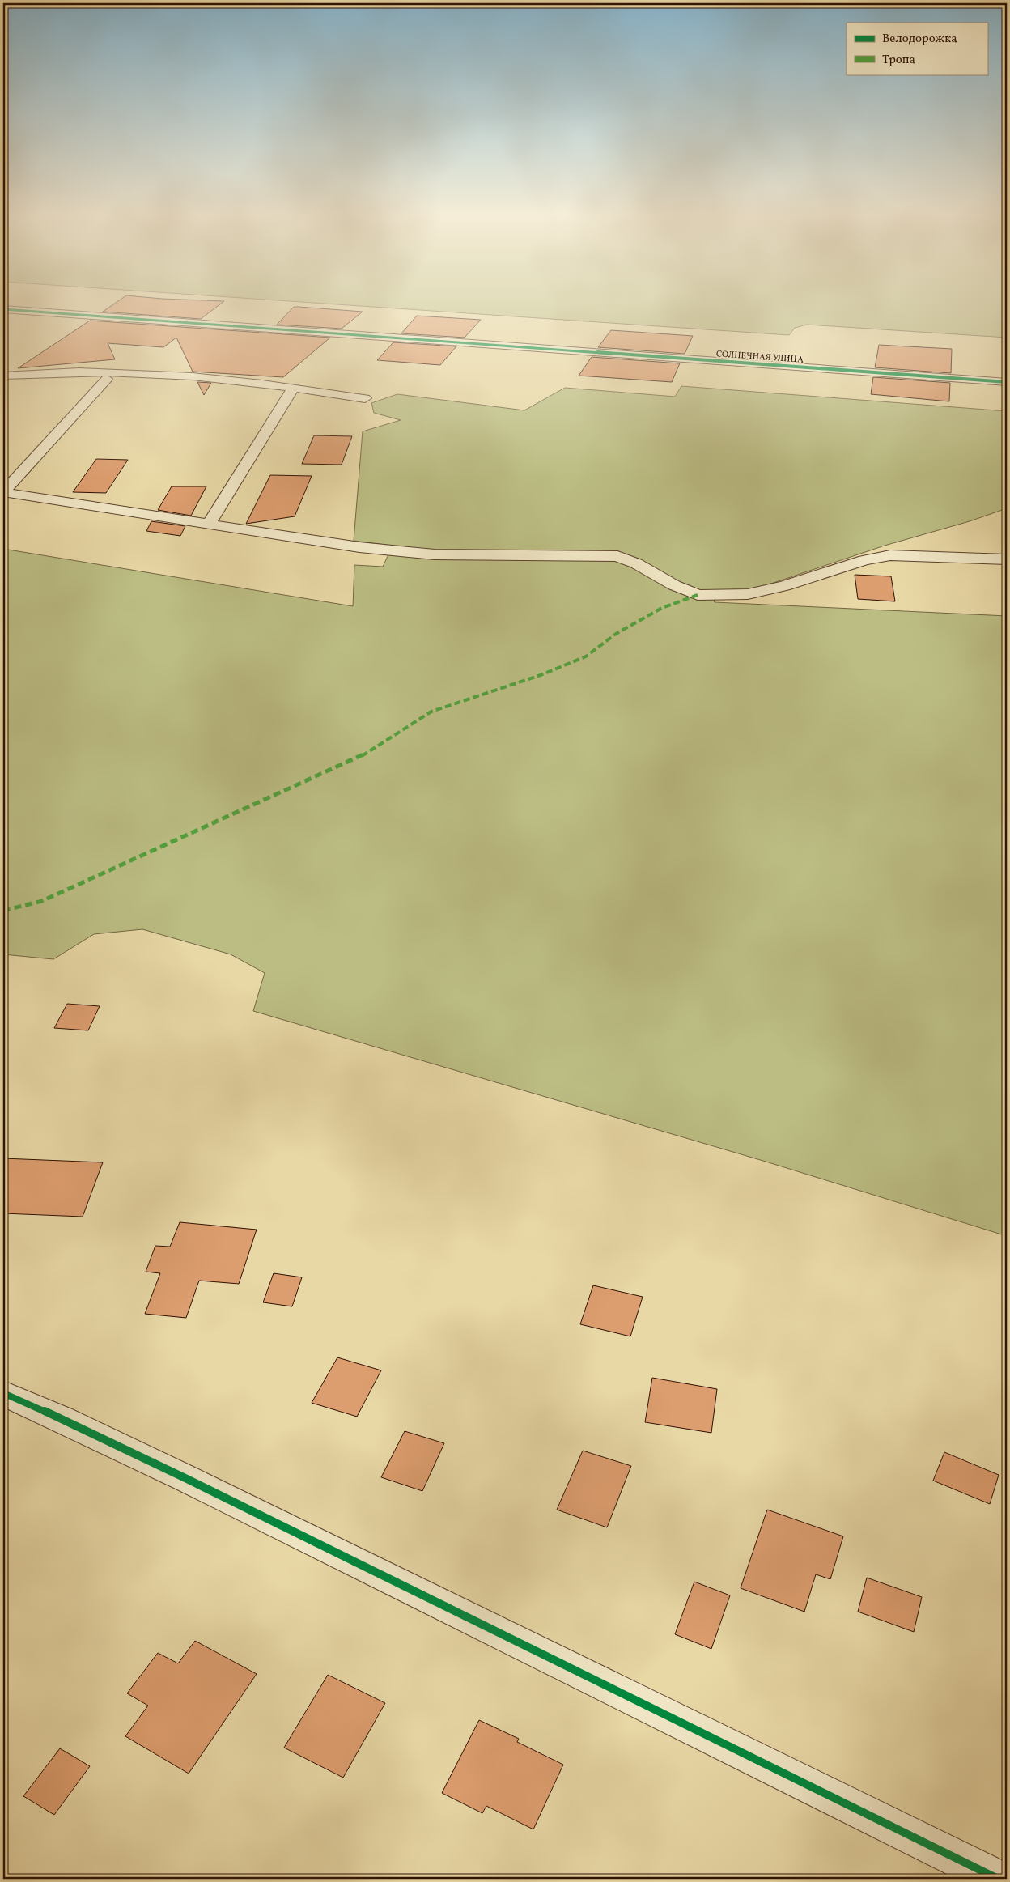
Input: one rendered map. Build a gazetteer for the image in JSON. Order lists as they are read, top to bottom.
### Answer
{
  "streets": {
    "street": ["СОЛНЕЧНАЯ УЛИЦА"]
  },
  "legend": ["Велодорожка", "Тропа"]
}
